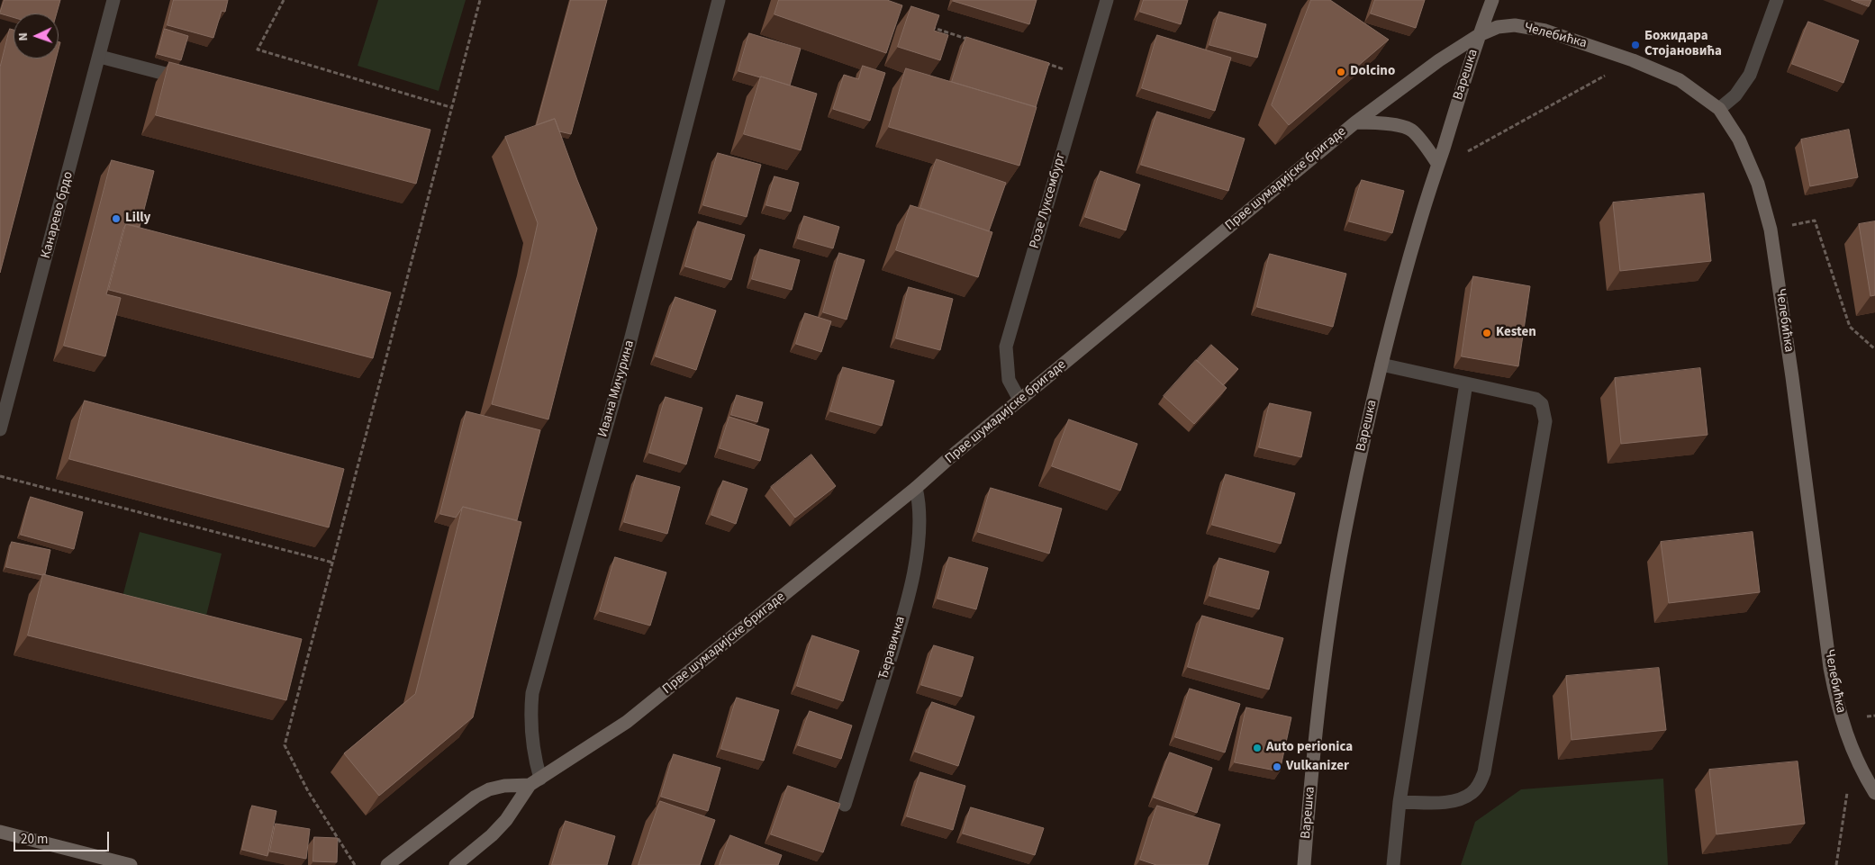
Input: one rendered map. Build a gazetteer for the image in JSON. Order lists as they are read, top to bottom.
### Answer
{
  "streets": {
    "street": [
      "Челебићка",
      "Варешка",
      "Прве шумадијске бригаде",
      "Розе Луксембург",
      "Канарево брдо",
      "Ивана Мичурина",
      "Ђеравичка"
    ]
  },
  "crossings": [
    ["Челебићка", "Варешка"],
    ["Челебићка", "Прве шумадијске бригаде"],
    ["Варешка", "Прве шумадијске бригаде"],
    ["Прве шумадијске бригаде", "Розе Луксембург"],
    ["Прве шумадијске бригаде", "Ивана Мичурина"],
    ["Прве шумадијске бригаде", "Ђеравичка"]
  ],
  "places": [
    "Божидара Стојановића",
    "Dolcino",
    "Lilly",
    "Kesten",
    "Auto perionica",
    "Vulkanizer"
  ],
  "scale_bar": "20 m",
  "north": "left"
}
